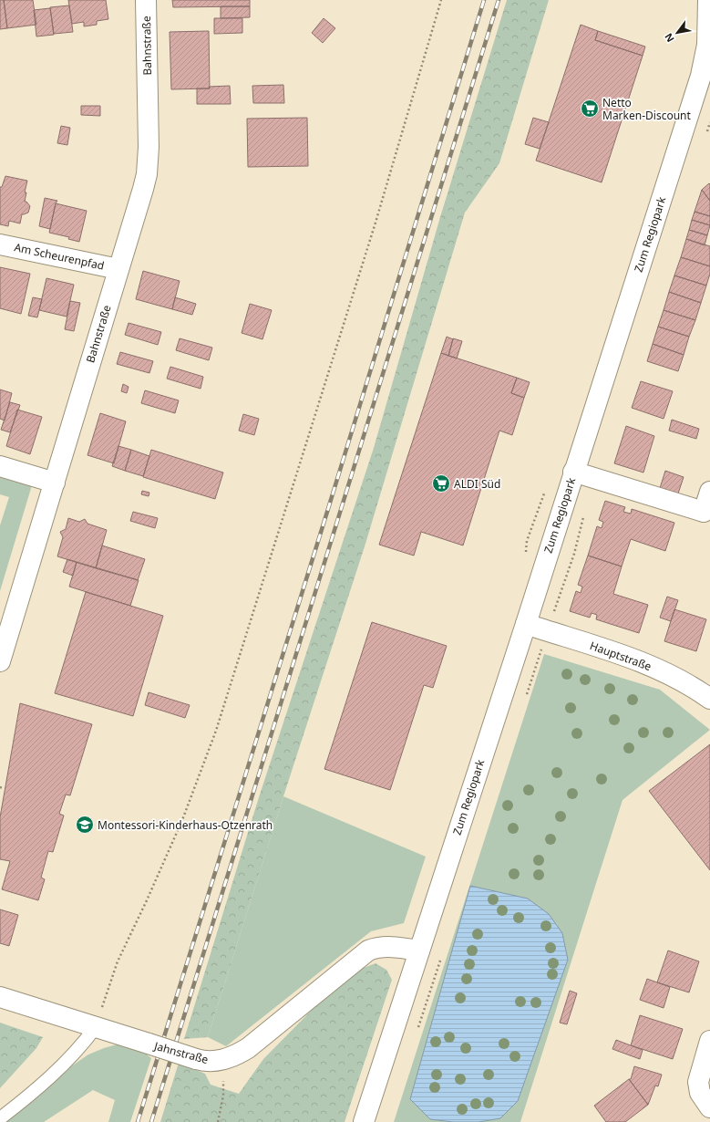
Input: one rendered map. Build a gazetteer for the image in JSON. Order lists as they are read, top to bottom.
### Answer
{
  "streets": {
    "street": [
      "Bahnstraße",
      "Zum Regiopark",
      "Am Scheurenpfad",
      "Hauptstraße",
      "Jahnstraße"
    ]
  },
  "crossings": [
    ["Bahnstraße", "Am Scheurenpfad"],
    ["Zum Regiopark", "Hauptstraße"],
    ["Zum Regiopark", "Jahnstraße"]
  ],
  "places": {
    "supermarket": ["Netto Marken-Discount", "ALDI Süd"],
    "school or university": ["Montessori-Kinderhaus-Otzenrath"]
  },
  "north": "bottom left"
}
